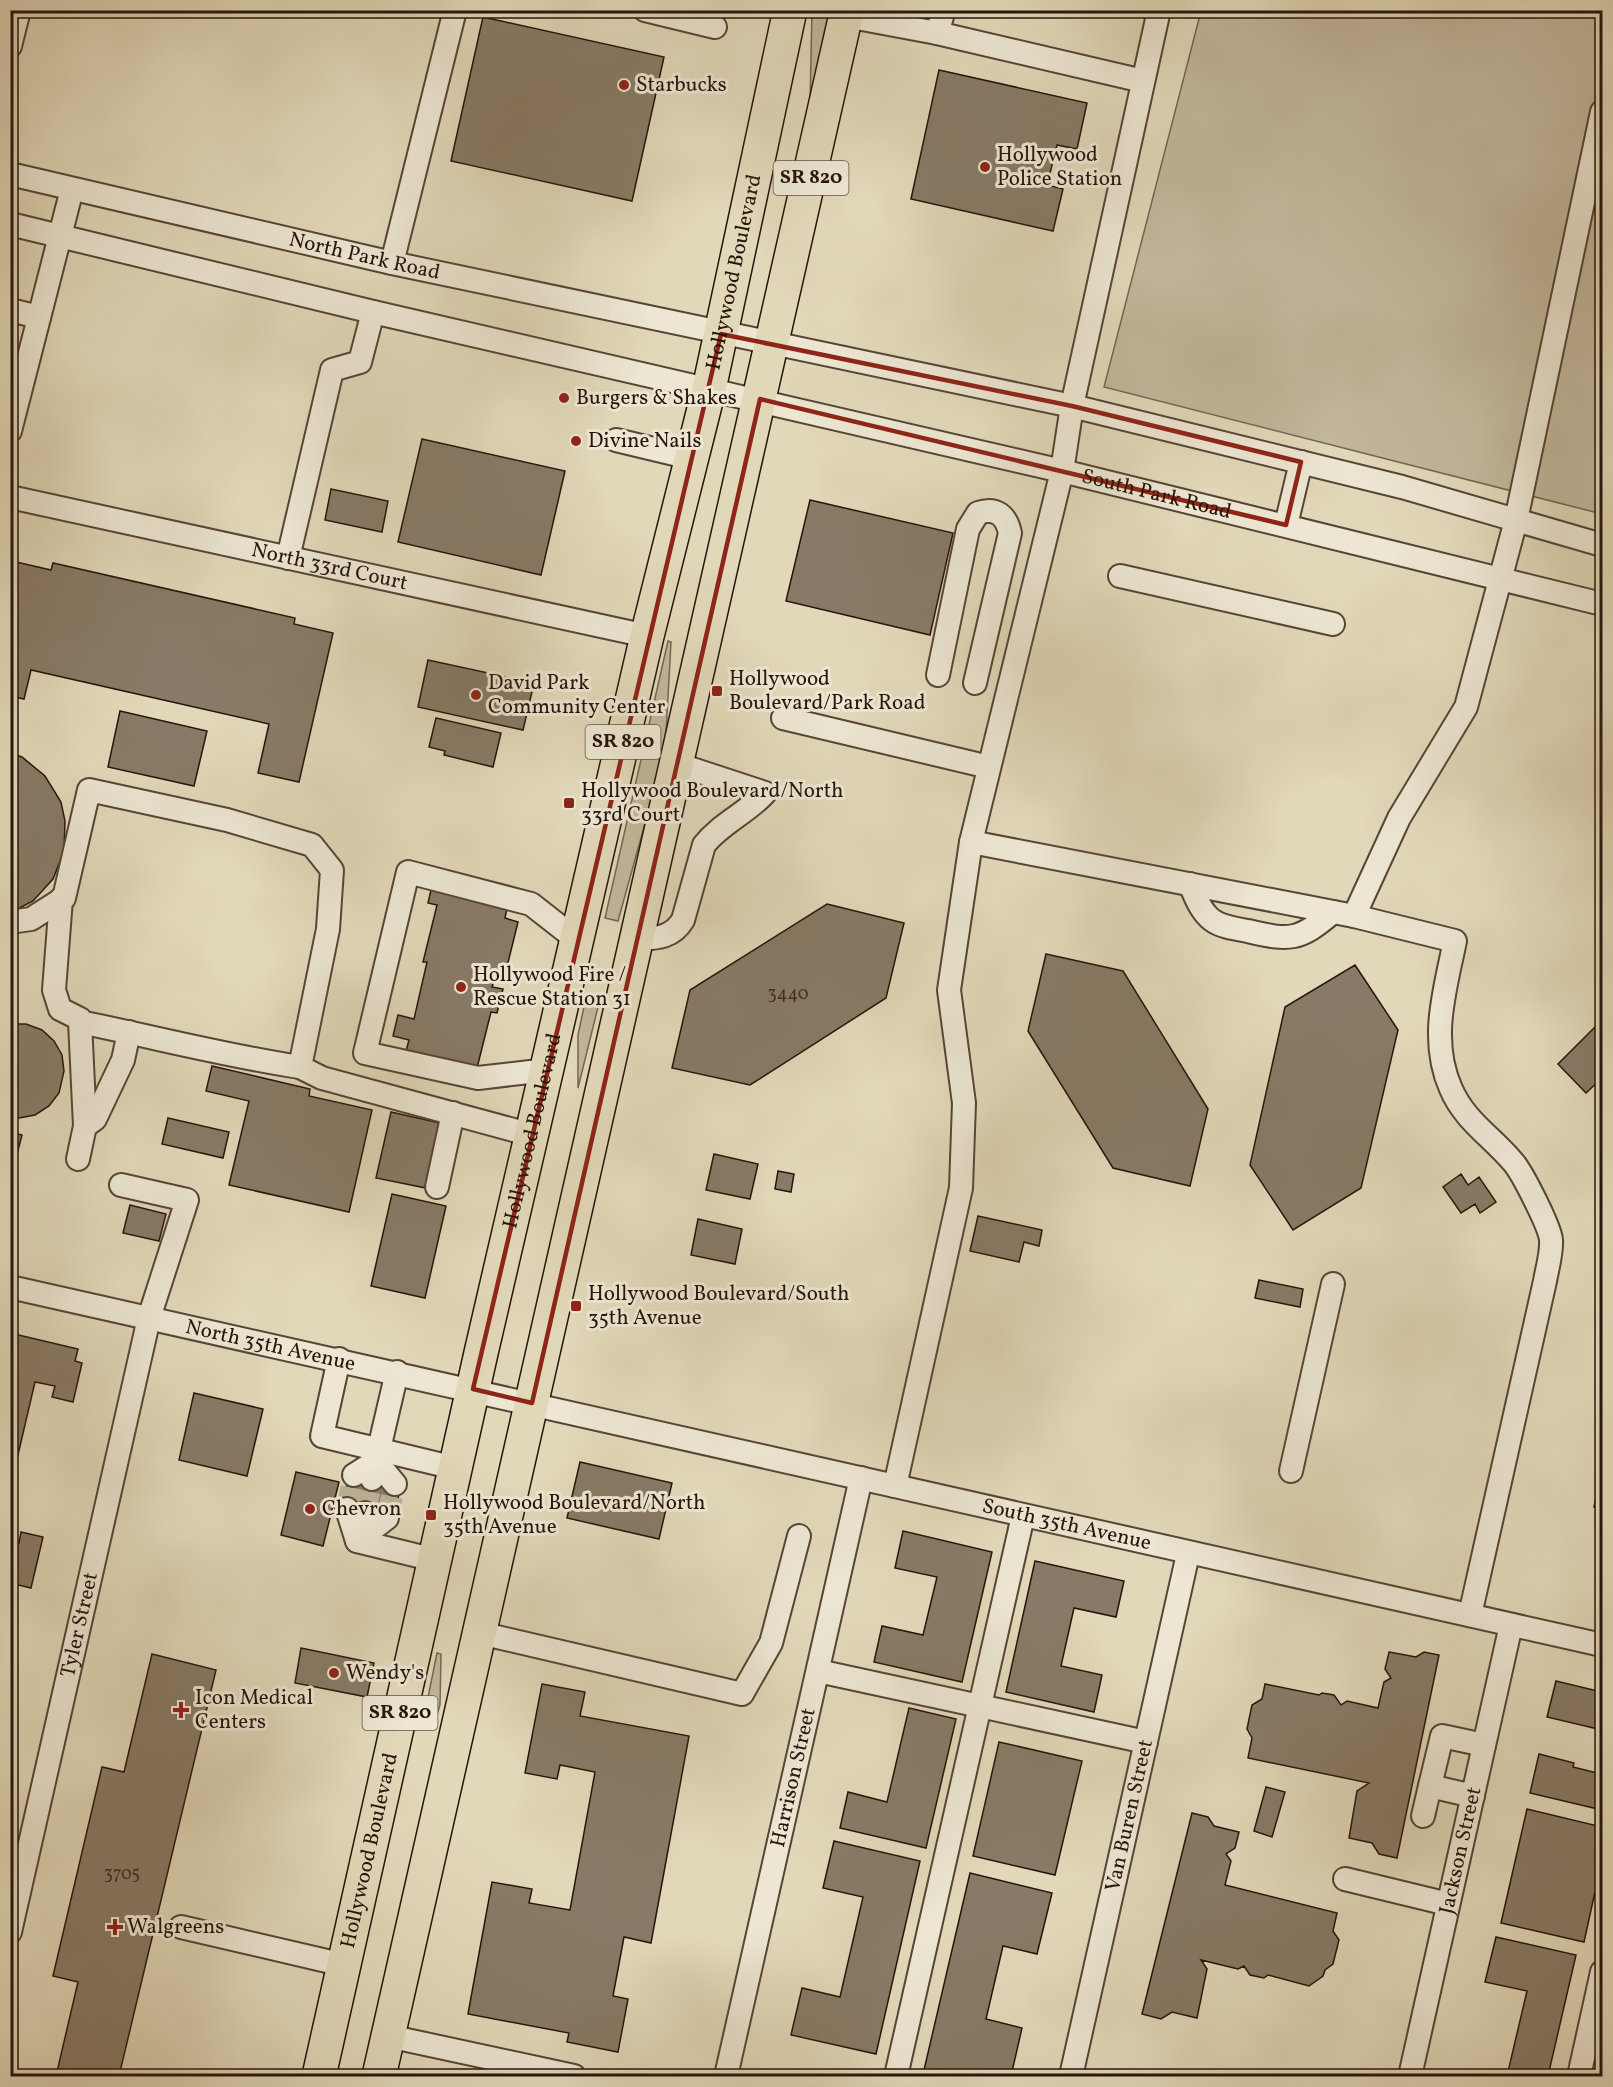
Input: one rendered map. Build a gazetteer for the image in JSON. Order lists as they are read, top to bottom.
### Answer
{
  "streets": {
    "highway": ["SR 820", "Hollywood Boulevard"],
    "street": [
      "North Park Road",
      "South Park Road",
      "North 33rd Court",
      "North 35th Avenue",
      "South 35th Avenue",
      "Tyler Street",
      "Harrison Street",
      "Van Buren Street",
      "Jackson Street"
    ]
  },
  "crossings": [
    ["SR 820", "South Park Road"],
    ["SR 820", "North 35th Avenue"],
    ["SR 820", "South 35th Avenue"],
    ["North Park Road", "Hollywood Boulevard"],
    ["Hollywood Boulevard", "South Park Road"],
    ["Hollywood Boulevard", "North 33rd Court"],
    ["Hollywood Boulevard", "North 35th Avenue"],
    ["North 35th Avenue", "South 35th Avenue"],
    ["North 35th Avenue", "Tyler Street"],
    ["South 35th Avenue", "Harrison Street"],
    ["South 35th Avenue", "Van Buren Street"],
    ["South 35th Avenue", "Jackson Street"]
  ],
  "places": {
    "other": [
      "Starbucks",
      "Hollywood Police Station",
      "Burgers & Shakes",
      "Divine Nails",
      "David Park Community Center",
      "Hollywood Fire / Rescue Station 31",
      "Chevron",
      "Wendy's"
    ],
    "transit": [
      "Hollywood Boulevard/Park Road",
      "Hollywood Boulevard/North 33rd Court",
      "Hollywood Boulevard/South 35th Avenue",
      "Hollywood Boulevard/North 35th Avenue"
    ],
    "health": ["Icon Medical Centers", "Walgreens"]
  },
  "house_numbers": ["3440", "3705"]
}
